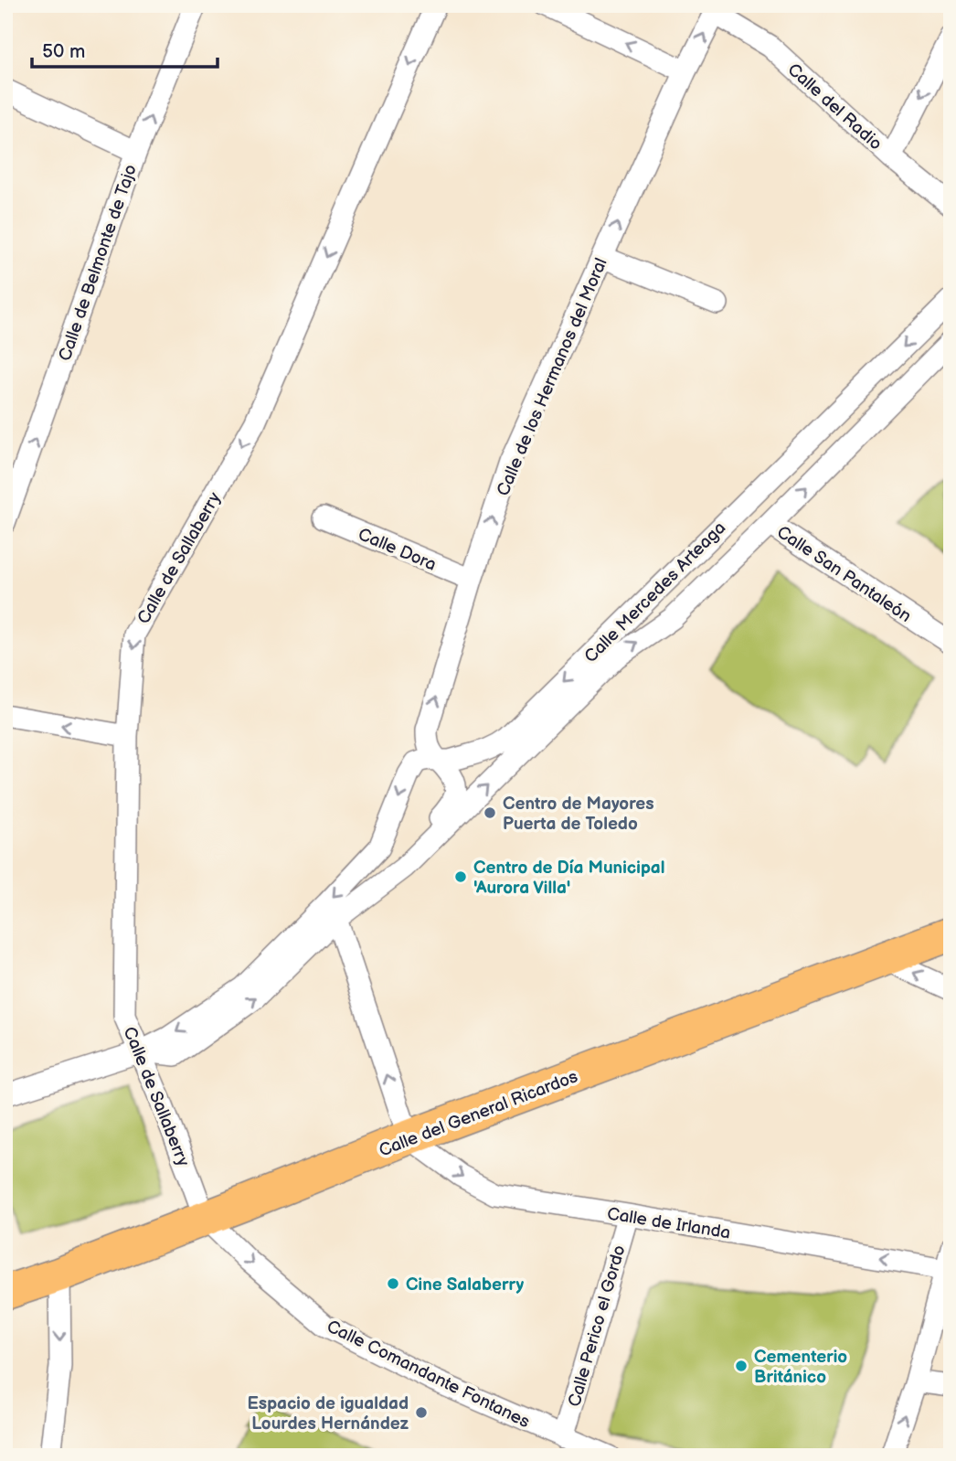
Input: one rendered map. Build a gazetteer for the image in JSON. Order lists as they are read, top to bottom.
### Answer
{
  "streets": {
    "main road": ["Calle del General Ricardos"],
    "street": [
      "Calle del Radio",
      "Calle de Belmonte de Tajo",
      "Calle de los Hermanos del Moral",
      "Calle Dora",
      "Calle de Sallaberry",
      "Calle San Pantaleón",
      "Calle Mercedes Arteaga",
      "Calle de Irlanda",
      "Calle Perico el Gordo",
      "Calle Comandante Fontanes"
    ]
  },
  "crossings": [
    ["Calle del Radio", "Calle de los Hermanos del Moral"],
    ["Calle de los Hermanos del Moral", "Calle Dora"],
    ["Calle de los Hermanos del Moral", "Calle Mercedes Arteaga"],
    ["Calle de Sallaberry", "Calle Mercedes Arteaga"],
    ["Calle de Sallaberry", "Calle del General Ricardos"],
    ["Calle de Sallaberry", "Calle Comandante Fontanes"],
    ["Calle San Pantaleón", "Calle Mercedes Arteaga"],
    ["Calle del General Ricardos", "Calle de Irlanda"],
    ["Calle del General Ricardos", "Calle Comandante Fontanes"],
    ["Calle de Irlanda", "Calle Perico el Gordo"],
    ["Calle Perico el Gordo", "Calle Comandante Fontanes"]
  ],
  "one_way": [
    "Calle de Belmonte de Tajo",
    "Calle de los Hermanos del Moral",
    "Calle de Sallaberry",
    "Calle Comandante Fontanes"
  ],
  "places": [
    "Centro de Mayores Puerta de Toledo",
    "Centro de Día Municipal 'Aurora Villa'",
    "Cine Salaberry",
    "Cementerio Británico",
    "Espacio de igualdad Lourdes Hernández"
  ],
  "scale_bar": "50 m"
}
